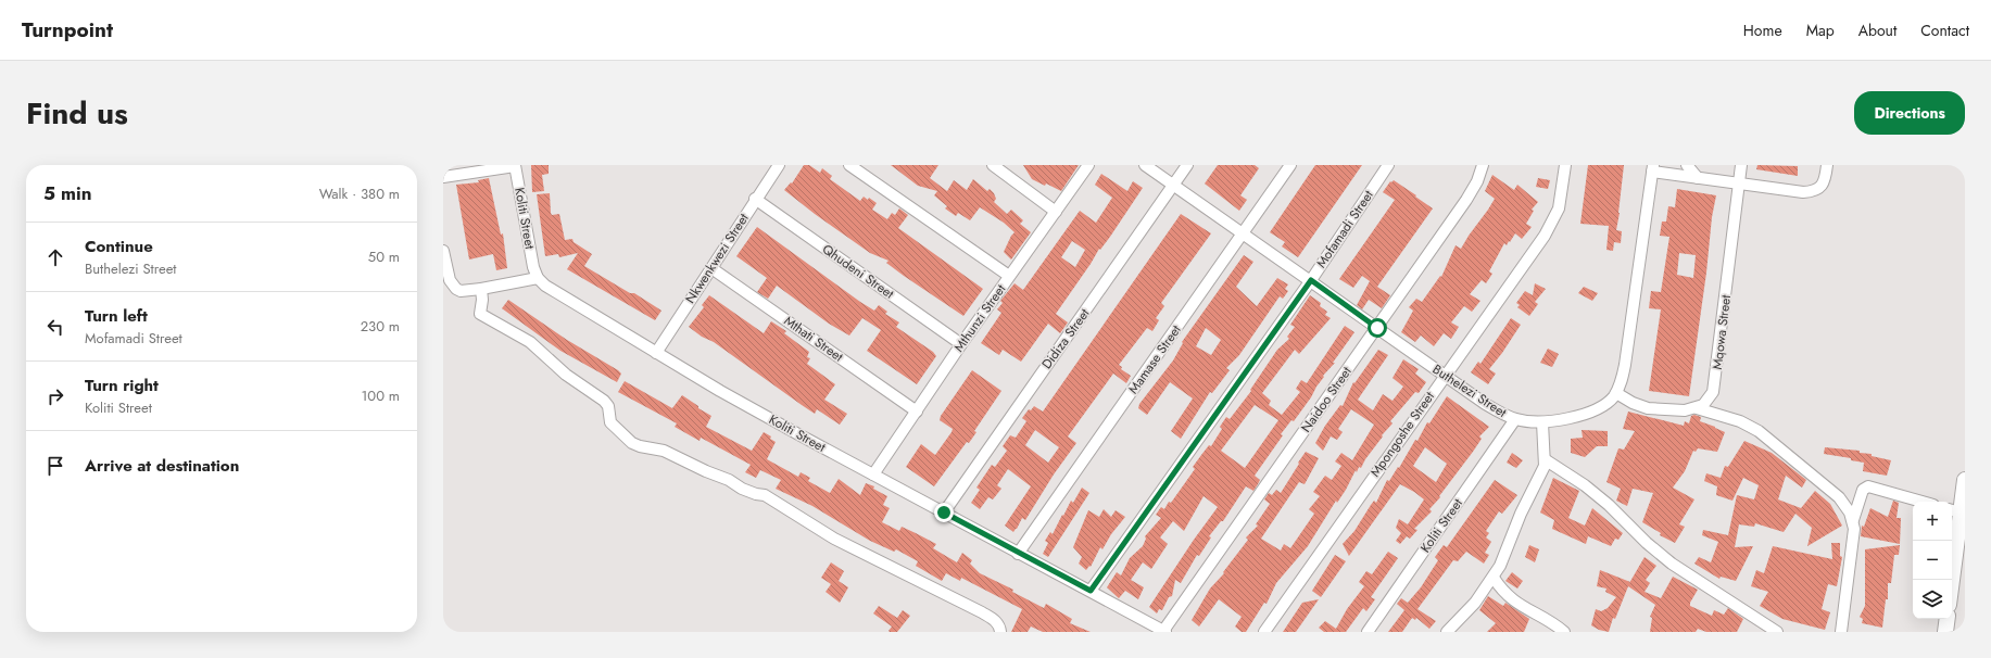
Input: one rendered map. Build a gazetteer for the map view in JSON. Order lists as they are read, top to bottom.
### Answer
{
  "streets": {
    "street": [
      "Koliti Street",
      "Mofamadi Street",
      "Nkwenkwezi Street",
      "Qhudeni Street",
      "Mthunzi Street",
      "Mqowa Street",
      "Mthati Street",
      "Didiza Street",
      "Mamase Street",
      "Buthelezi Street",
      "Naidoo Street",
      "Mpongoshe Street"
    ]
  },
  "crossings": [
    ["Koliti Street", "Mofamadi Street"],
    ["Koliti Street", "Nkwenkwezi Street"],
    ["Koliti Street", "Mthunzi Street"],
    ["Koliti Street", "Didiza Street"],
    ["Koliti Street", "Mamase Street"],
    ["Koliti Street", "Buthelezi Street"],
    ["Koliti Street", "Naidoo Street"],
    ["Mofamadi Street", "Buthelezi Street"],
    ["Nkwenkwezi Street", "Qhudeni Street"],
    ["Nkwenkwezi Street", "Mthati Street"],
    ["Qhudeni Street", "Mthunzi Street"],
    ["Mthunzi Street", "Mthati Street"],
    ["Didiza Street", "Buthelezi Street"],
    ["Mamase Street", "Buthelezi Street"],
    ["Buthelezi Street", "Naidoo Street"],
    ["Buthelezi Street", "Mpongoshe Street"]
  ],
  "page": {
    "header": "Turnpoint",
    "nav": [
      "Home",
      "Map",
      "About",
      "Contact"
    ],
    "title": "Find us",
    "buttons": "Directions",
    "heading": ["5 min", "Walk · 380 m"],
    "list": [
      ["Continue", "Buthelezi Street", "50 m"],
      ["Turn left", "Mofamadi Street", "230 m"],
      ["Turn right", "Koliti Street", "100 m"],
      "Arrive at destination"
    ],
    "map_buttons": ["+", "−"]
  }
}
